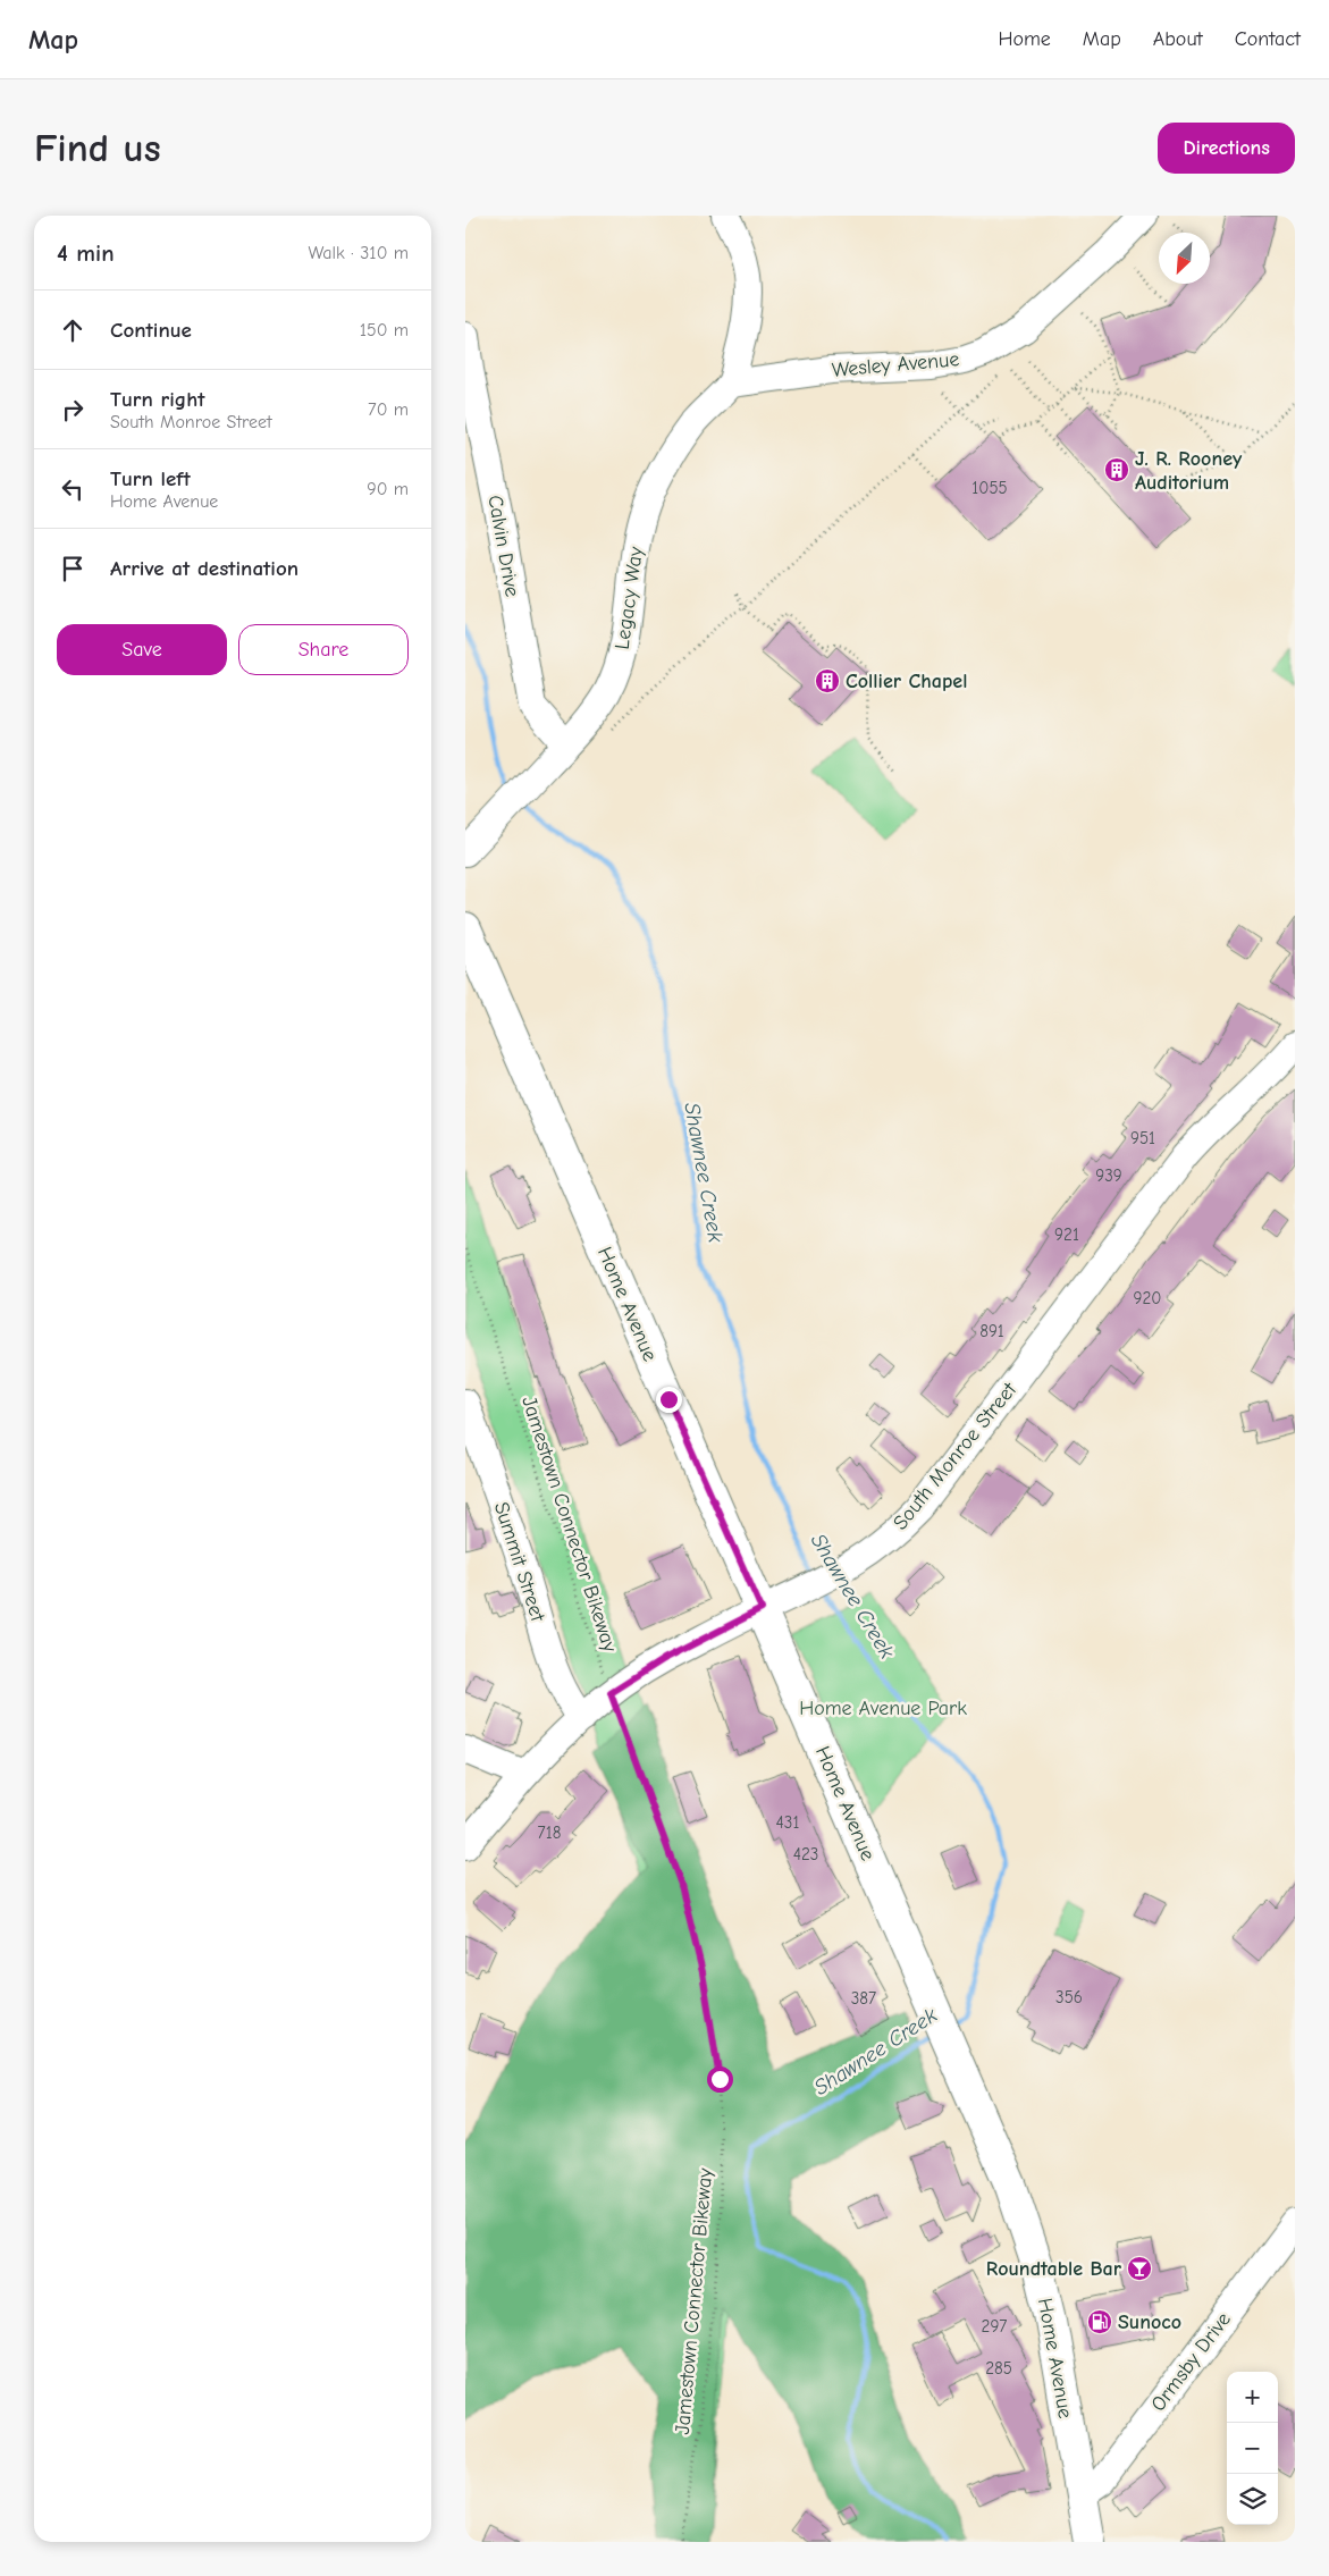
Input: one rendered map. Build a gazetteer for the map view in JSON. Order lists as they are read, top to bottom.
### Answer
{
  "streets": {
    "main road": ["Home Avenue"],
    "street": [
      "Wesley Avenue",
      "Calvin Drive",
      "Legacy Way",
      "South Monroe Street",
      "Summit Street",
      "Ormsby Drive"
    ],
    "path": ["Jamestown Connector Bikeway"]
  },
  "crossings": [
    ["Wesley Avenue", "Legacy Way"],
    ["Calvin Drive", "Legacy Way"],
    ["Home Avenue", "South Monroe Street"],
    ["Home Avenue", "Ormsby Drive"],
    ["South Monroe Street", "Jamestown Connector Bikeway"],
    ["South Monroe Street", "Summit Street"]
  ],
  "water": ["Shawnee Creek"],
  "parks": ["Home Avenue Park"],
  "places": {
    "building": ["J. R. Rooney Auditorium", "Collier Chapel"],
    "bar": ["Roundtable Bar"],
    "fuel station": ["Sunoco"]
  },
  "house_numbers": [
    "1055",
    "951",
    "939",
    "921",
    "920",
    "891",
    "431",
    "718",
    "423",
    "356",
    "387",
    "297",
    "285"
  ],
  "north": "bottom left",
  "page": {
    "header": "Map",
    "nav": [
      "Home",
      "Map",
      "About",
      "Contact"
    ],
    "buttons": [
      "Directions",
      ["Save", "Share"]
    ],
    "title": "Find us",
    "heading": ["4 min", "Walk · 310 m"],
    "list": [
      ["Continue", "150 m"],
      ["Turn right", "South Monroe Street", "70 m"],
      ["Turn left", "Home Avenue", "90 m"],
      "Arrive at destination"
    ],
    "map_buttons": ["+", "−"]
  }
}
